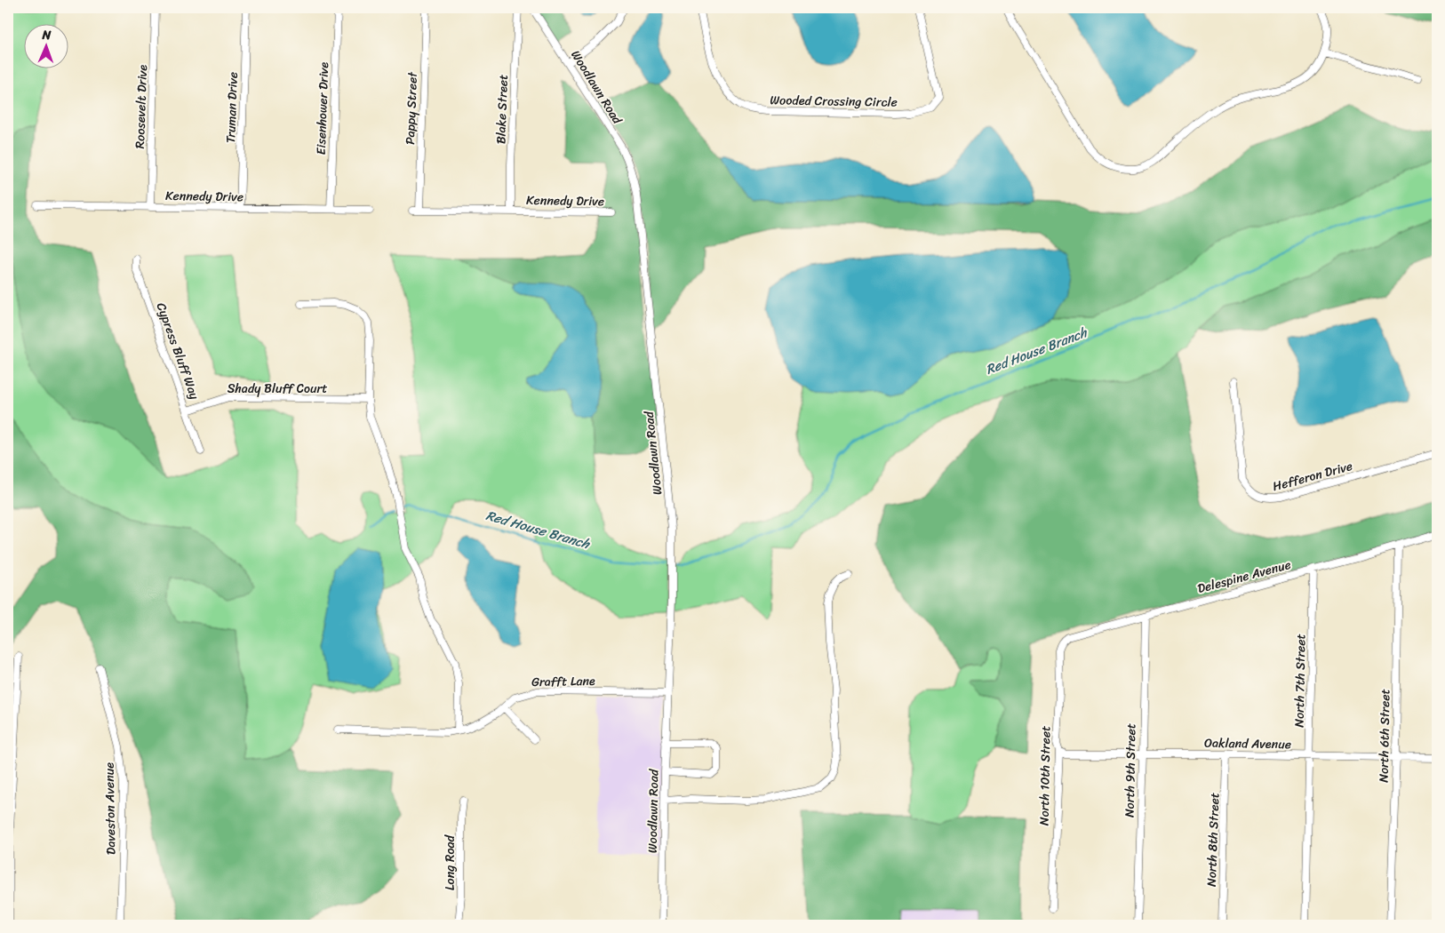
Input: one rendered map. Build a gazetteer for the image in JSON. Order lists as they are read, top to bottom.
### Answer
{
  "streets": {
    "street": [
      "Woodlawn Road",
      "Wooded Crossing Circle",
      "Roosevelt Drive",
      "Truman Drive",
      "Eisenhower Drive",
      "Pappy Street",
      "Blake Street",
      "Kennedy Drive",
      "Cypress Bluff Way",
      "Shady Bluff Court",
      "Hefferon Drive",
      "Delespine Avenue",
      "North 7th Street",
      "Grafft Lane",
      "North 6th Street",
      "Oakland Avenue",
      "North 9th Street",
      "North 10th Street",
      "Daveston Avenue",
      "North 8th Street",
      "Long Road"
    ]
  },
  "crossings": [
    ["Woodlawn Road", "Grafft Lane"],
    ["Roosevelt Drive", "Kennedy Drive"],
    ["Truman Drive", "Kennedy Drive"],
    ["Eisenhower Drive", "Kennedy Drive"],
    ["Pappy Street", "Kennedy Drive"],
    ["Blake Street", "Kennedy Drive"],
    ["Cypress Bluff Way", "Shady Bluff Court"],
    ["Delespine Avenue", "North 7th Street"],
    ["Delespine Avenue", "North 6th Street"],
    ["Delespine Avenue", "North 9th Street"],
    ["Delespine Avenue", "North 10th Street"],
    ["North 7th Street", "Oakland Avenue"],
    ["North 6th Street", "Oakland Avenue"],
    ["Oakland Avenue", "North 9th Street"],
    ["Oakland Avenue", "North 10th Street"],
    ["Oakland Avenue", "North 8th Street"]
  ],
  "water": ["Red House Branch"],
  "north": "top"
}
